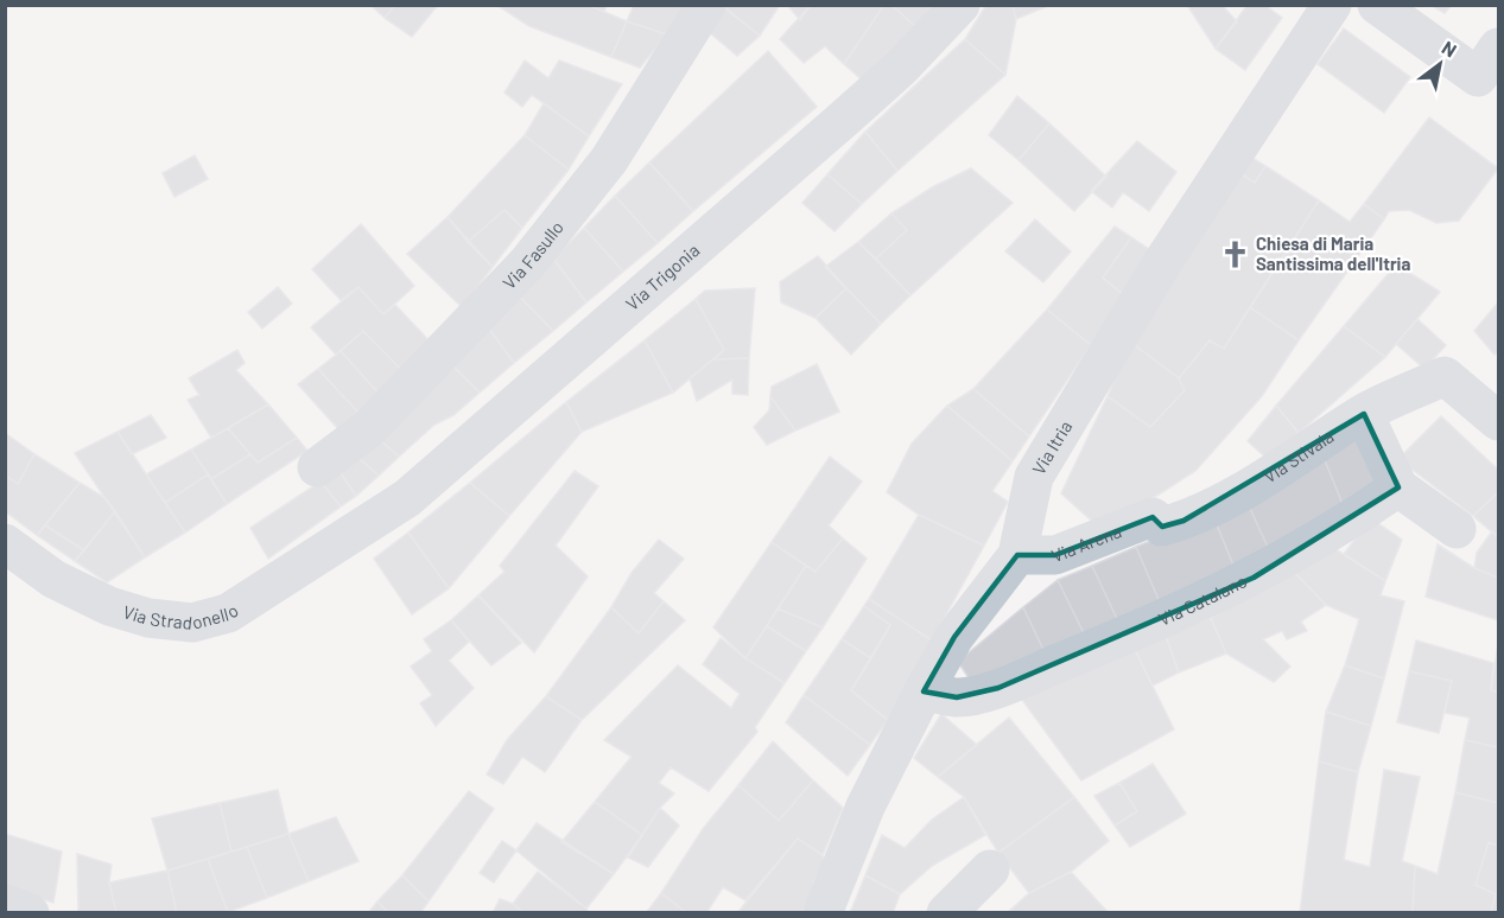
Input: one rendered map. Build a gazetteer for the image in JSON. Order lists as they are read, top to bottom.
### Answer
{
  "streets": {
    "street": [
      "Via Fasullo",
      "Via Trigonia",
      "Via Itria",
      "Via Stivala",
      "Via Arena",
      "Via Catalano",
      "Via Stradonello"
    ]
  },
  "crossings": [
    ["Via Trigonia", "Via Stradonello"],
    ["Via Itria", "Via Arena"],
    ["Via Itria", "Via Catalano"],
    ["Via Stivala", "Via Arena"]
  ],
  "places": {
    "church": ["Chiesa di Maria Santissima dell'Itria"]
  },
  "north": "top right"
}
